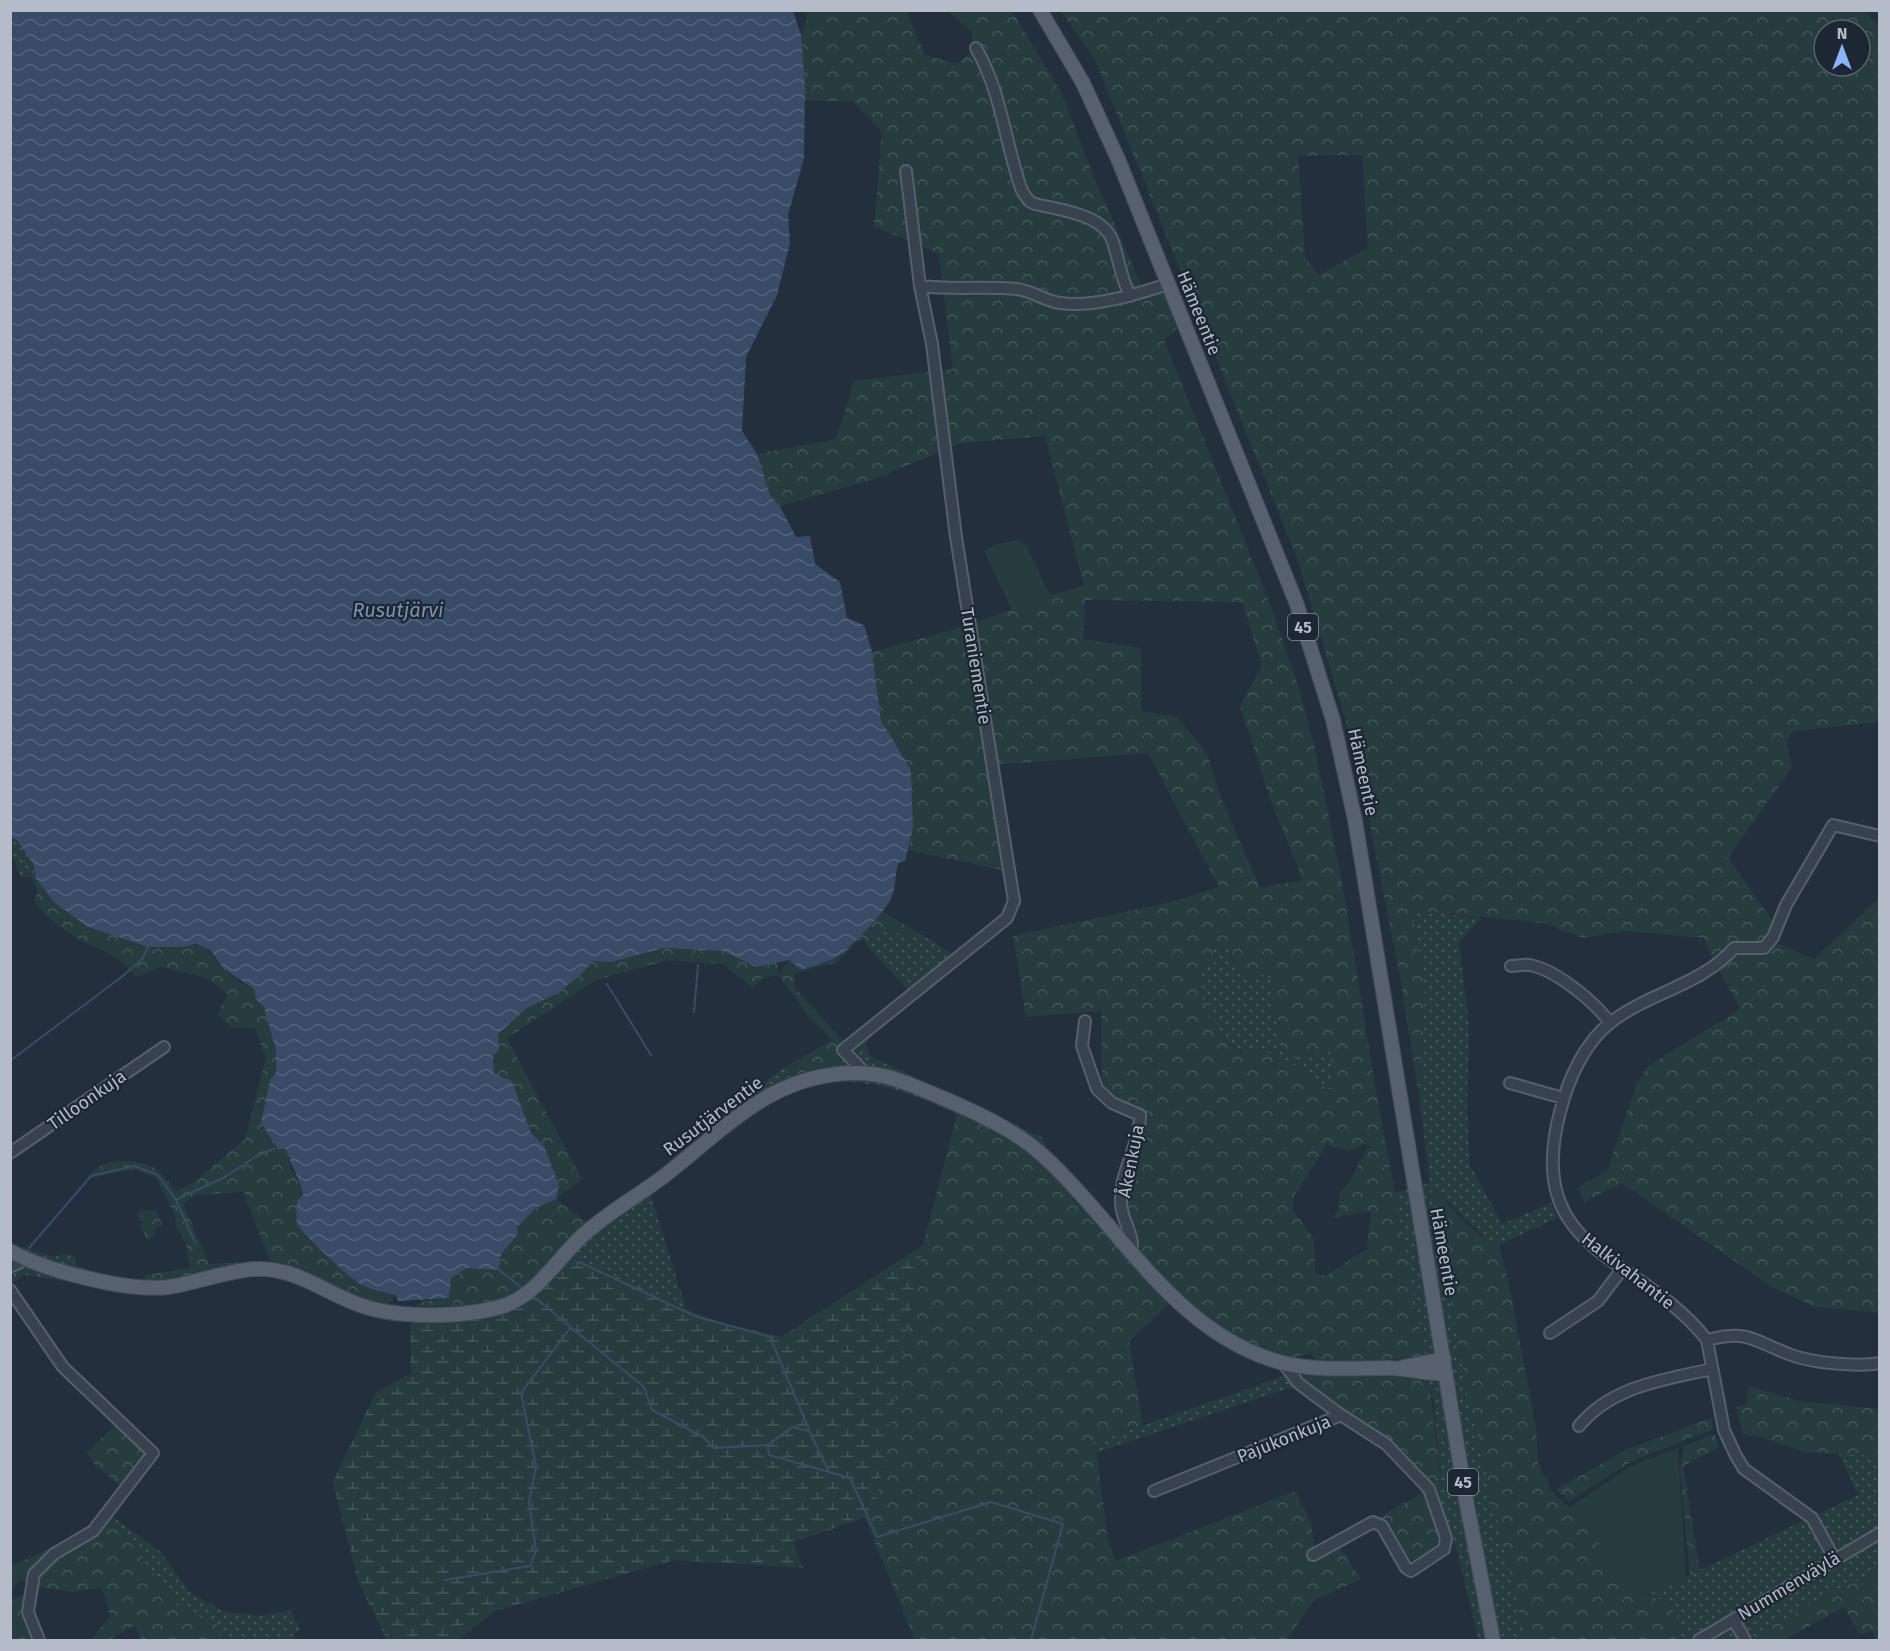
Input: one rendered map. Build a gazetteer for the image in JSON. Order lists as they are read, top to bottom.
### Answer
{
  "streets": {
    "main road": ["Hämeentie", "45", "Rusutjärventie"],
    "street": [
      "Turaniementie",
      "Tilloonkuja",
      "Åkenkuja",
      "Halkivahantie",
      "Pajukonkuja",
      "Nummenväylä"
    ]
  },
  "crossings": [
    ["Hämeentie", "Rusutjärventie"],
    ["Turaniementie", "Rusutjärventie"],
    ["Rusutjärventie", "Åkenkuja"],
    ["Rusutjärventie", "Pajukonkuja"]
  ],
  "water": ["Rusutjärvi"],
  "north": "top"
}
